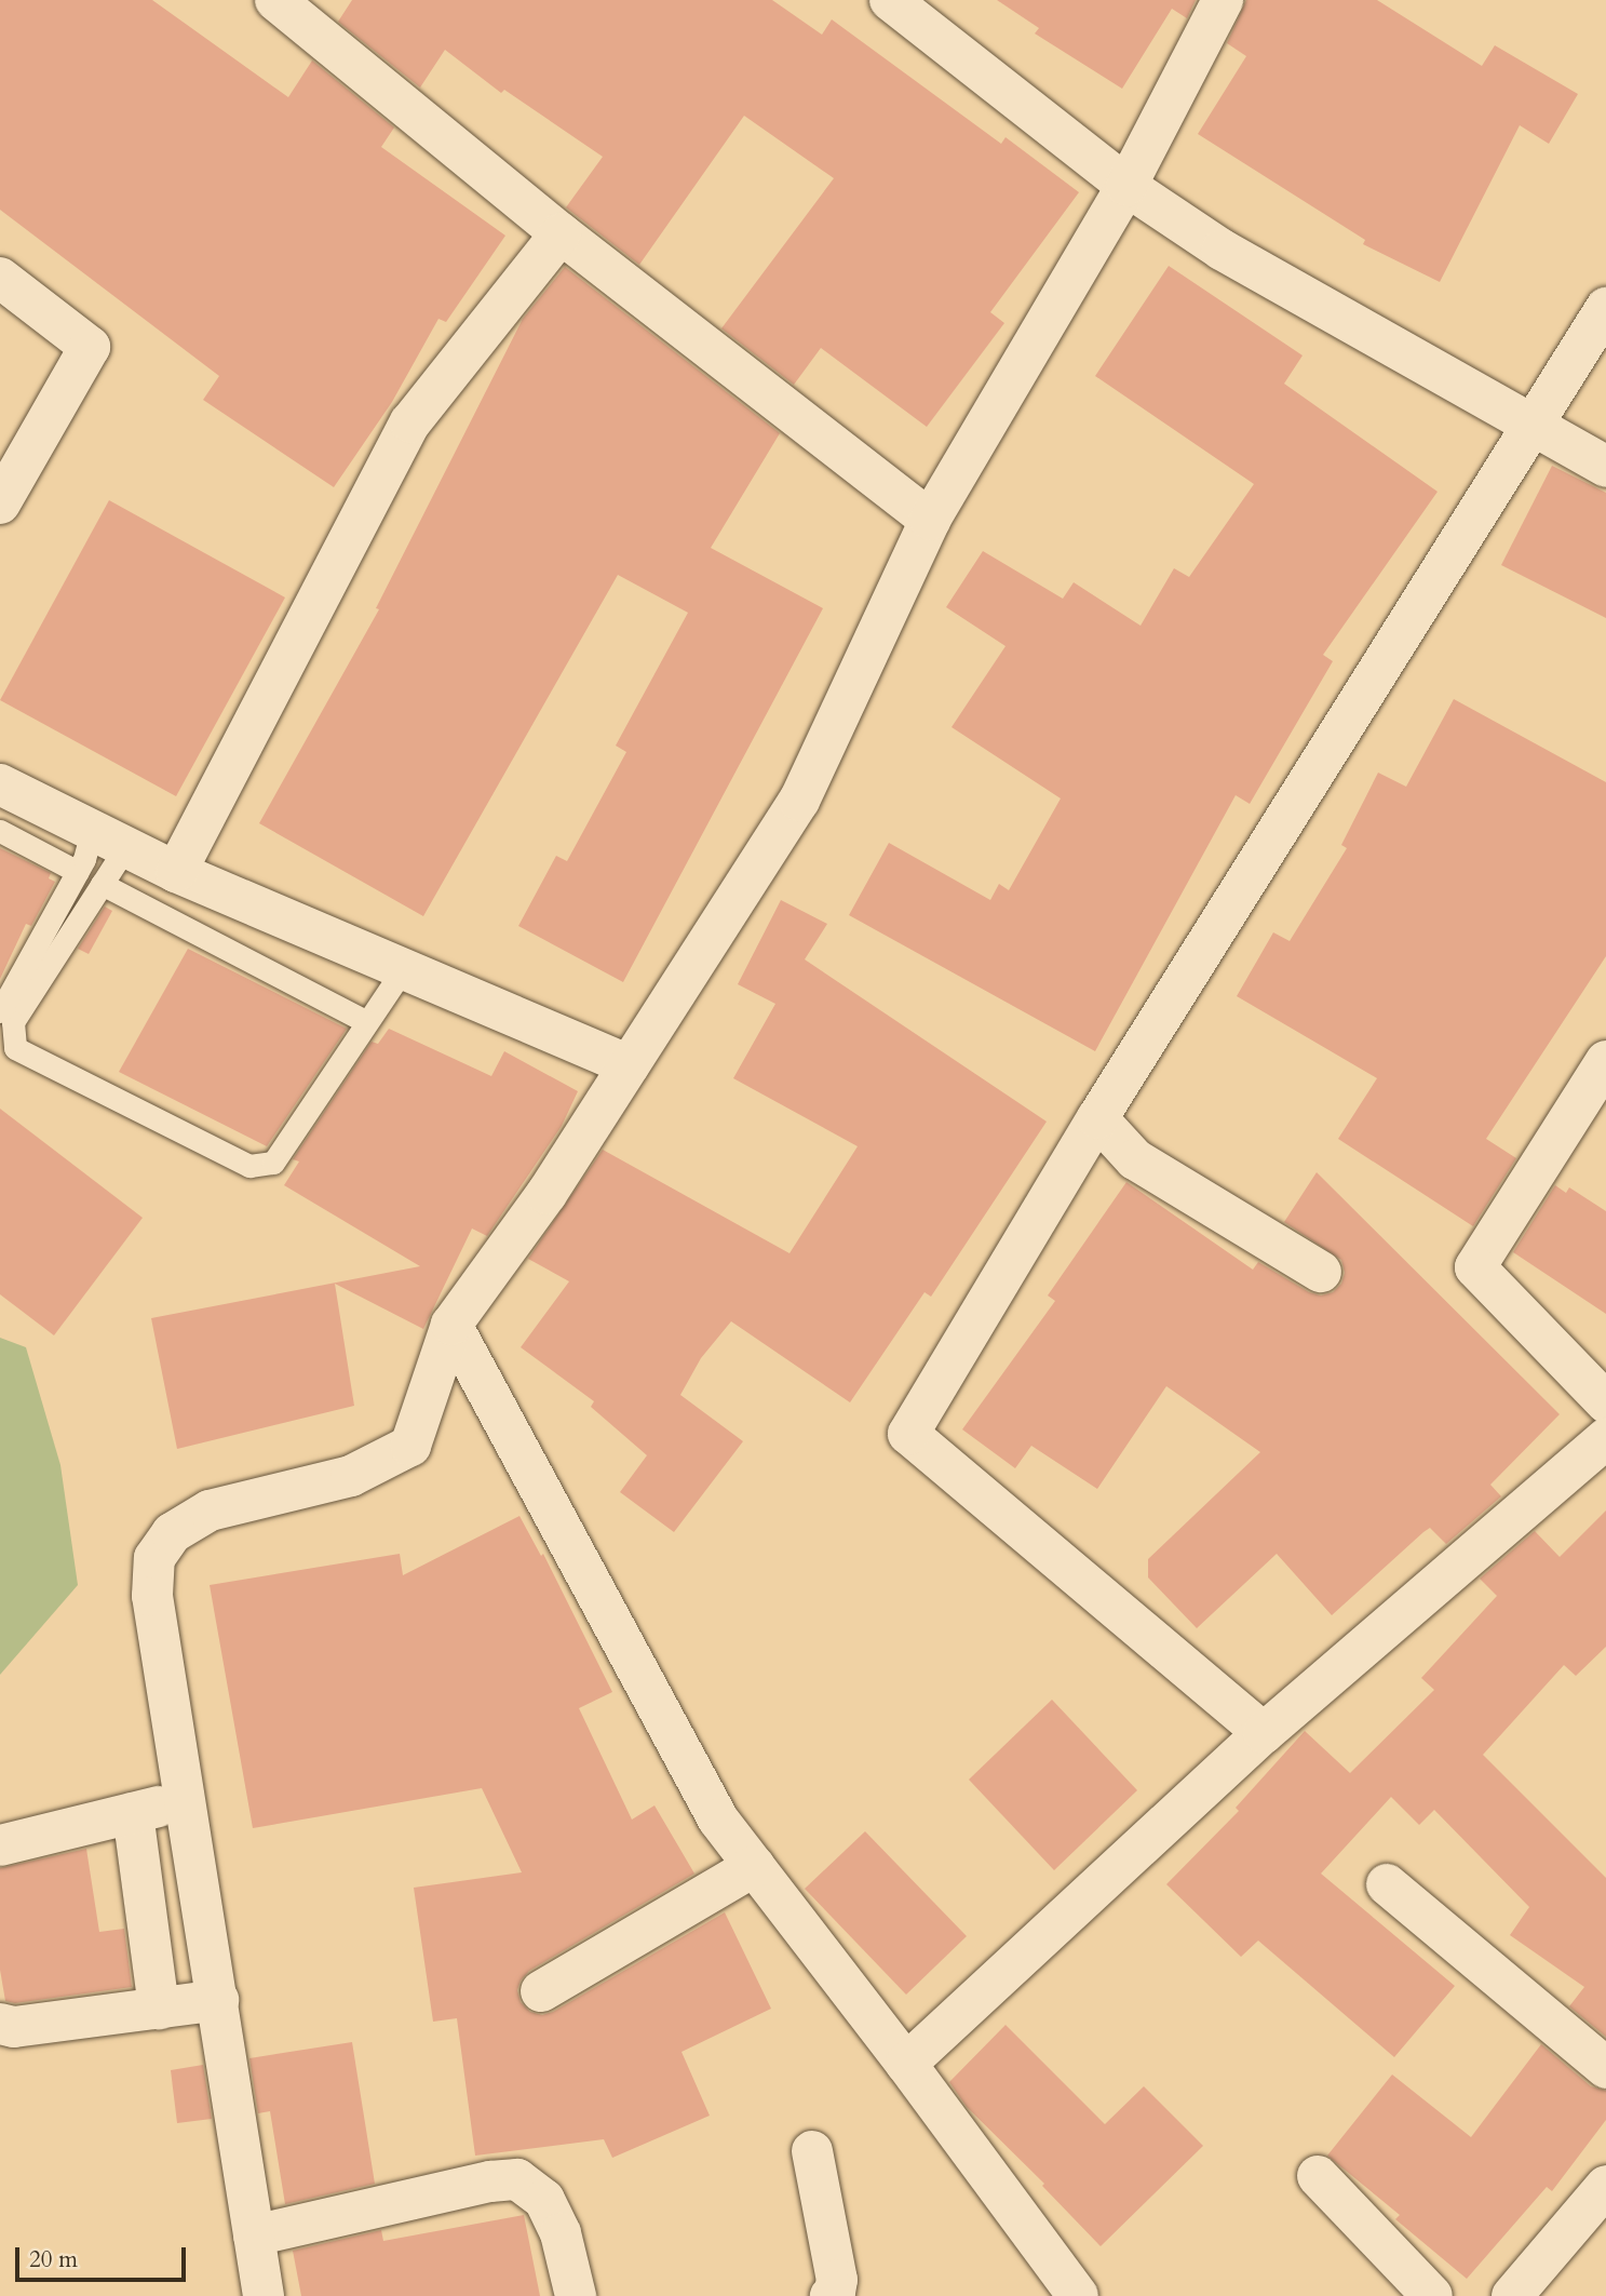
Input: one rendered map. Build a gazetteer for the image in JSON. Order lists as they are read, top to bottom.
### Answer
{
  "scale_bar": "20 m"
}
